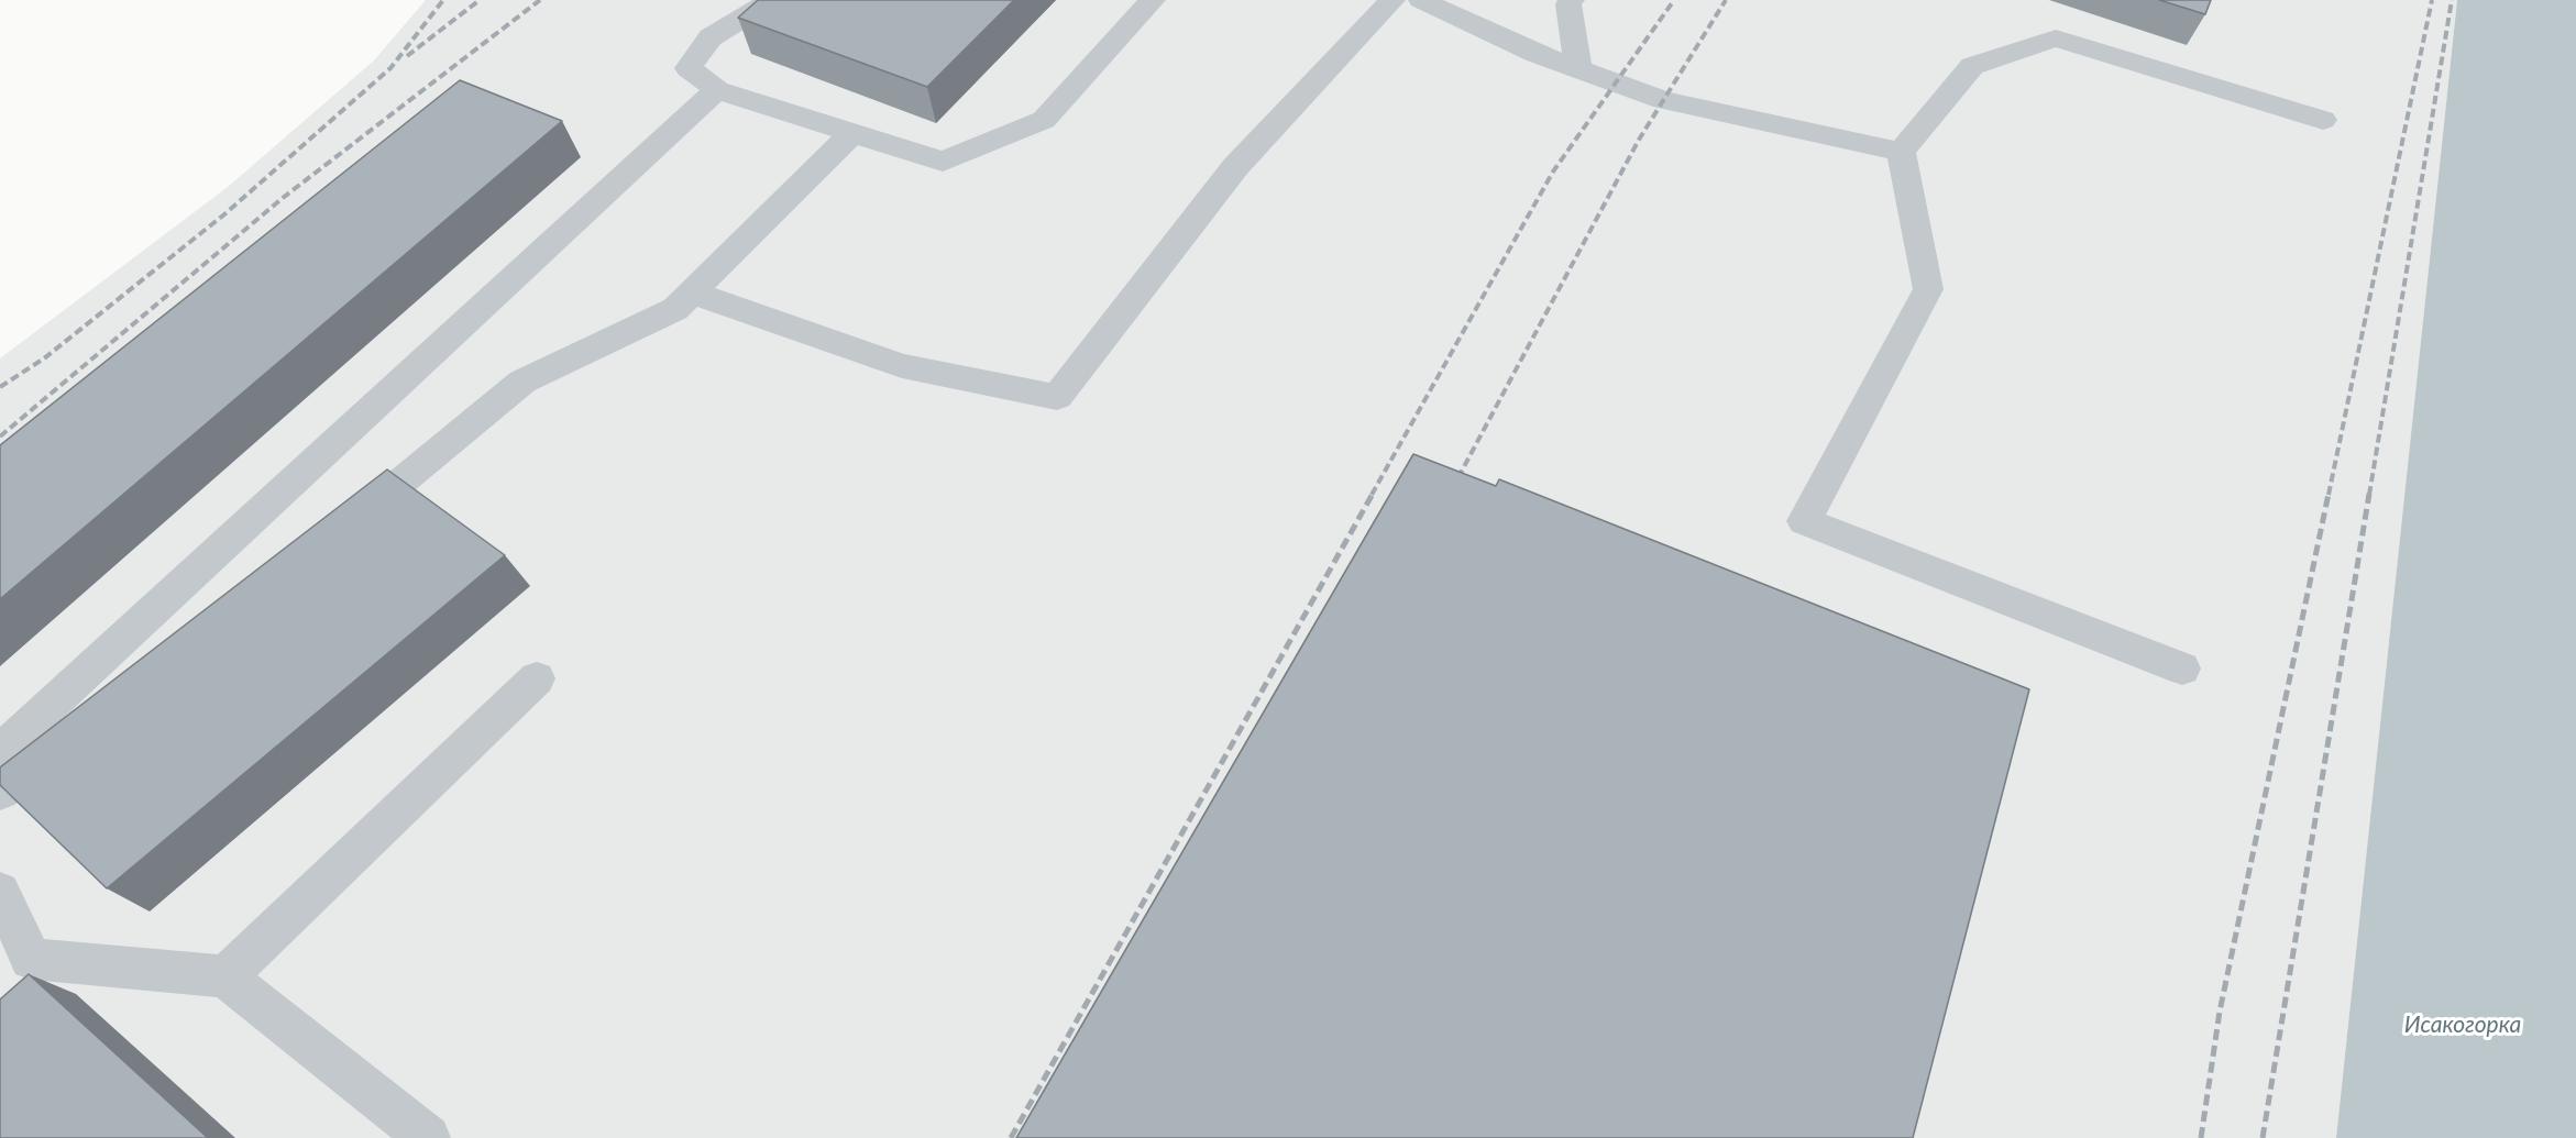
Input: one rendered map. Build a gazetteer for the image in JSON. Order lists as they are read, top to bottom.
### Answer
{
  "water": ["Исакогорка"]
}
